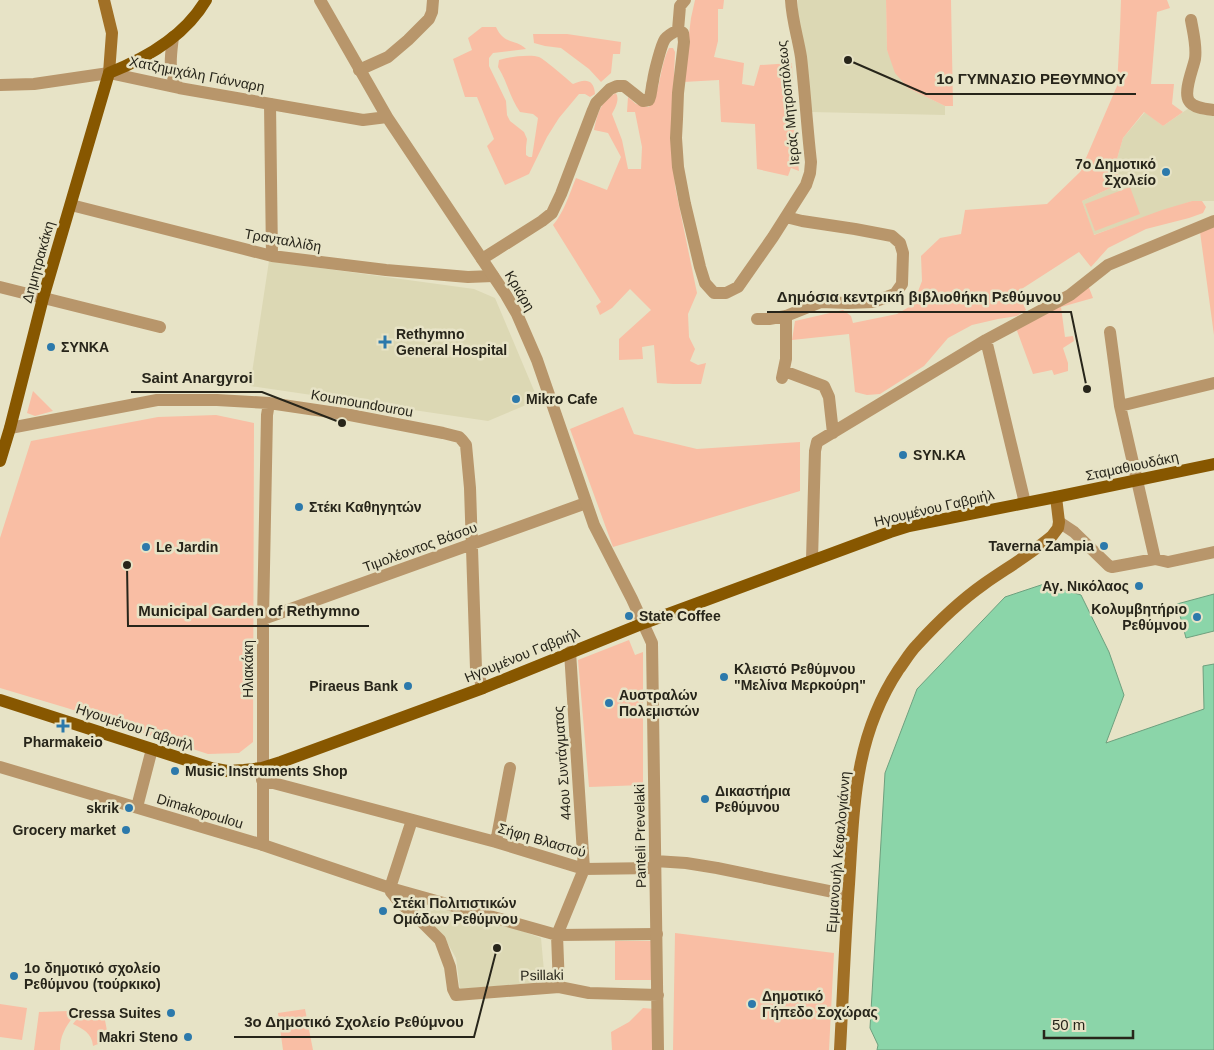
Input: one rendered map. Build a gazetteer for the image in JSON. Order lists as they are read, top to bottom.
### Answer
{
  "streets": {
    "main road": [
      "Δημητρακάκη",
      "Σταμαθιουδάκη",
      "Ηγουμένου Γαβριήλ",
      "Εμμανουήλ Κεφαλογιάννη"
    ],
    "street": [
      "Χατζημιχάλη Γιάνναρη",
      "Ιεράς Μητροπόλεως",
      "Τρανταλλίδη",
      "Κριάρη",
      "Koumoundourou",
      "Τιμολέοντος Βάσου",
      "Ηλιακάκη",
      "44ου Συντάγματος",
      "Dimakopoulou",
      "Panteli Prevelaki",
      "Σήφη Βλαστού",
      "Psillaki"
    ]
  },
  "crossings": [
    ["Χατζημιχάλη Γιάνναρη", "Δημητρακάκη"],
    ["Χατζημιχάλη Γιάνναρη", "Κριάρη"],
    ["Τρανταλλίδη", "Δημητρακάκη"],
    ["Τρανταλλίδη", "Κριάρη"],
    ["Δημητρακάκη", "Koumoundourou"],
    ["Κριάρη", "Ηγουμένου Γαβριήλ"],
    ["Κριάρη", "Τιμολέοντος Βάσου"],
    ["Κριάρη", "Panteli Prevelaki"],
    ["Koumoundourou", "Τιμολέοντος Βάσου"],
    ["Koumoundourou", "Ηλιακάκη"],
    ["Σταμαθιουδάκη", "Ηγουμένου Γαβριήλ"],
    ["Ηγουμένου Γαβριήλ", "Ηλιακάκη"],
    ["Ηγουμένου Γαβριήλ", "44ου Συντάγματος"],
    ["Ηγουμένου Γαβριήλ", "Panteli Prevelaki"],
    ["Ηγουμένου Γαβριήλ", "Σήφη Βλαστού"],
    ["Τιμολέοντος Βάσου", "Ηλιακάκη"],
    ["Ηλιακάκη", "Dimakopoulou"],
    ["Ηλιακάκη", "Σήφη Βλαστού"],
    ["44ου Συντάγματος", "Dimakopoulou"],
    ["44ου Συντάγματος", "Σήφη Βλαστού"],
    ["44ου Συντάγματος", "Psillaki"],
    ["Dimakopoulou", "Panteli Prevelaki"],
    ["Dimakopoulou", "Psillaki"],
    ["Panteli Prevelaki", "Σήφη Βλαστού"],
    ["Panteli Prevelaki", "Psillaki"],
    ["Σήφη Βλαστού", "Εμμανουήλ Κεφαλογιάννη"]
  ],
  "places": {
    "other": [
      "1ο ΓΥΜΝΑΣΙΟ ΡΕΘΥΜΝΟΥ",
      "7ο Δημοτικό Σχολείο",
      "ΣΥΝΚΑ",
      "Δημόσια κεντρική βιβλιοθήκη Ρεθύμνου",
      "Mikro Cafe",
      "Saint Anargyroi",
      "SYN.KA",
      "Στέκι Καθηγητών",
      "Taverna Zampia",
      "Le Jardin",
      "Municipal Garden of Rethymno",
      "Αγ. Νικόλαος",
      "State Coffee",
      "Κολυμβητήριο Ρεθύμνου",
      "Κλειστό Ρεθύμνου \"Μελίνα Μερκούρη\"",
      "Piraeus Bank",
      "Αυστραλών Πολεμιστών",
      "Music Instruments Shop",
      "Δικαστήρια Ρεθύμνου",
      "skrik",
      "Grocery market",
      "Στέκι Πολιτιστικών Ομάδων Ρεθύμνου",
      "3ο Δημοτικό Σχολείο Ρεθύμνου",
      "1ο δημοτικό σχολείο Ρεθύμνου (τούρκικο)",
      "Δημοτικό Γήπεδο Σοχώρας",
      "Cressa Suites",
      "Makri Steno"
    ],
    "health": ["Rethymno General Hospital", "Pharmakeio"]
  },
  "scale_bar": "50 m"
}
